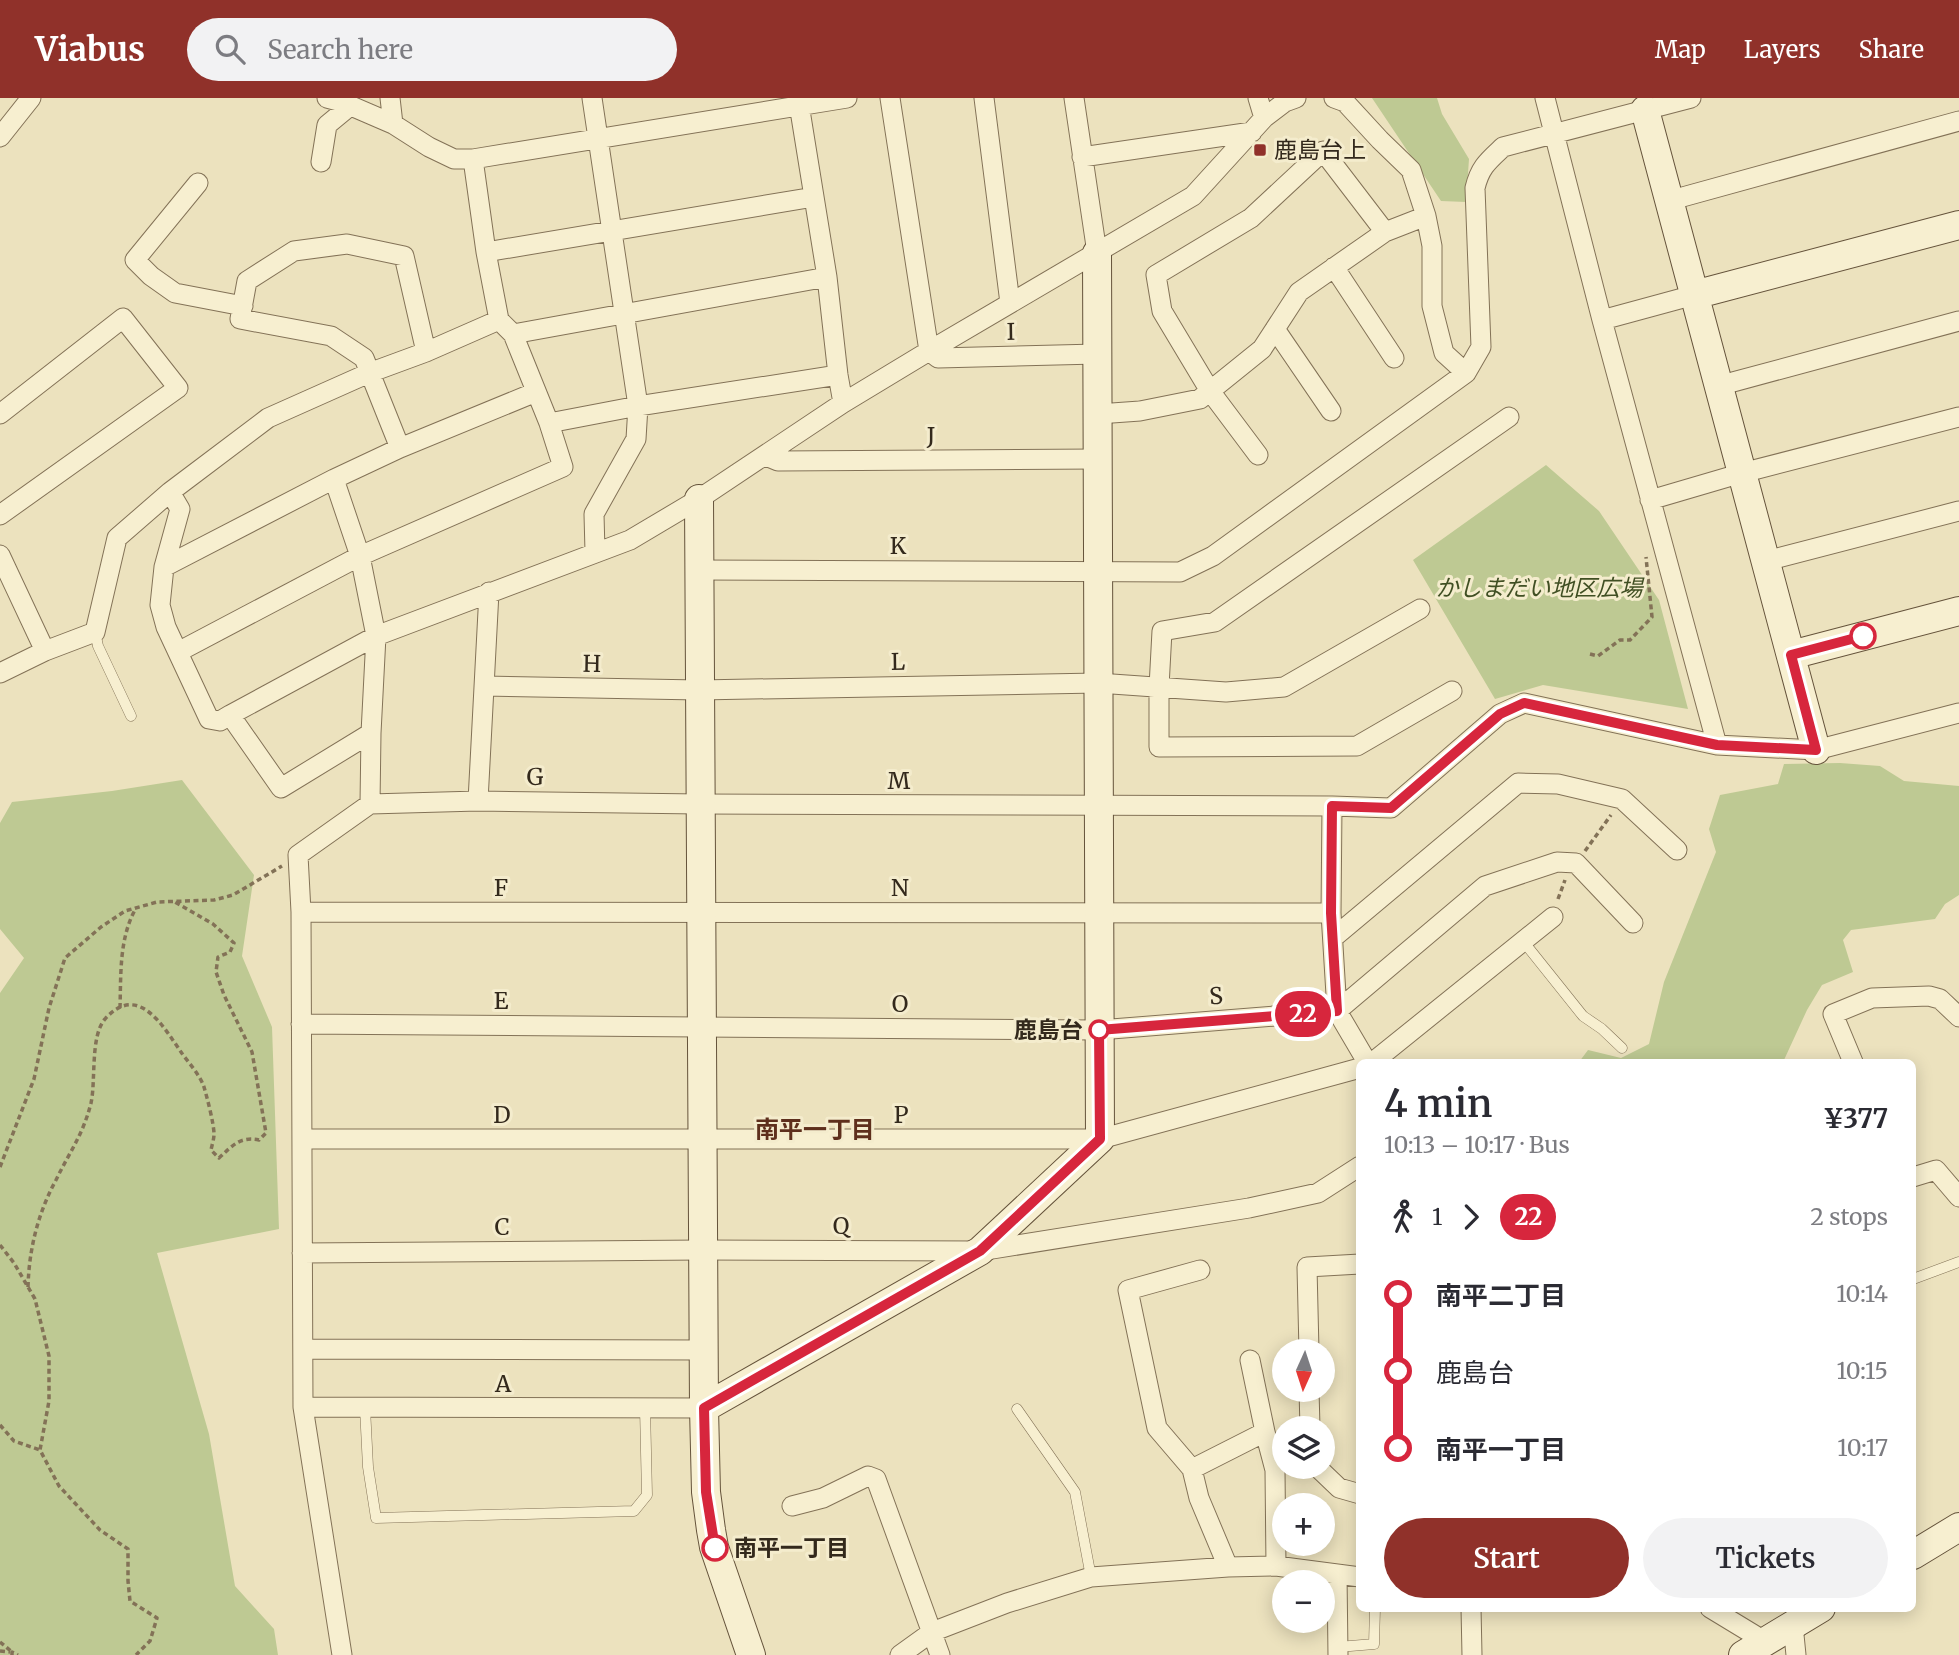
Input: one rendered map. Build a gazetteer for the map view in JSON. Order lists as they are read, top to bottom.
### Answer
{
  "streets": {
    "street": [
      "I",
      "J",
      "K",
      "L",
      "H",
      "G",
      "M",
      "F",
      "N",
      "S",
      "E",
      "O",
      "D",
      "P",
      "Q",
      "C",
      "A"
    ]
  },
  "crossings": [
    ["L", "H"],
    ["G", "M"],
    ["F", "N"],
    ["S", "O"],
    ["E", "O"],
    ["D", "P"],
    ["Q", "C"]
  ],
  "districts": ["南平一丁目"],
  "parks": ["かしまだい地区広場"],
  "places": {
    "transit": ["鹿島台上"],
    "other": ["鹿島台", "南平一丁目"]
  },
  "lines": ["bus line 22"],
  "north": "bottom",
  "page": {
    "header": "Viabus",
    "search": "Search here",
    "nav": ["Map", "Layers", "Share"],
    "on_map": "22",
    "heading": ["4 min", "10:13 – 10:17 · Bus", "¥377"],
    "legs": ["1", "22", "2 stops"],
    "list": [
      {
        "name": "南平二丁目",
        "value": "10:14"
      },
      {
        "name": "鹿島台",
        "value": "10:15"
      },
      {
        "name": "南平一丁目",
        "value": "10:17"
      }
    ],
    "map_buttons": ["+", "−"],
    "buttons": ["Start", "Tickets"]
  }
}
